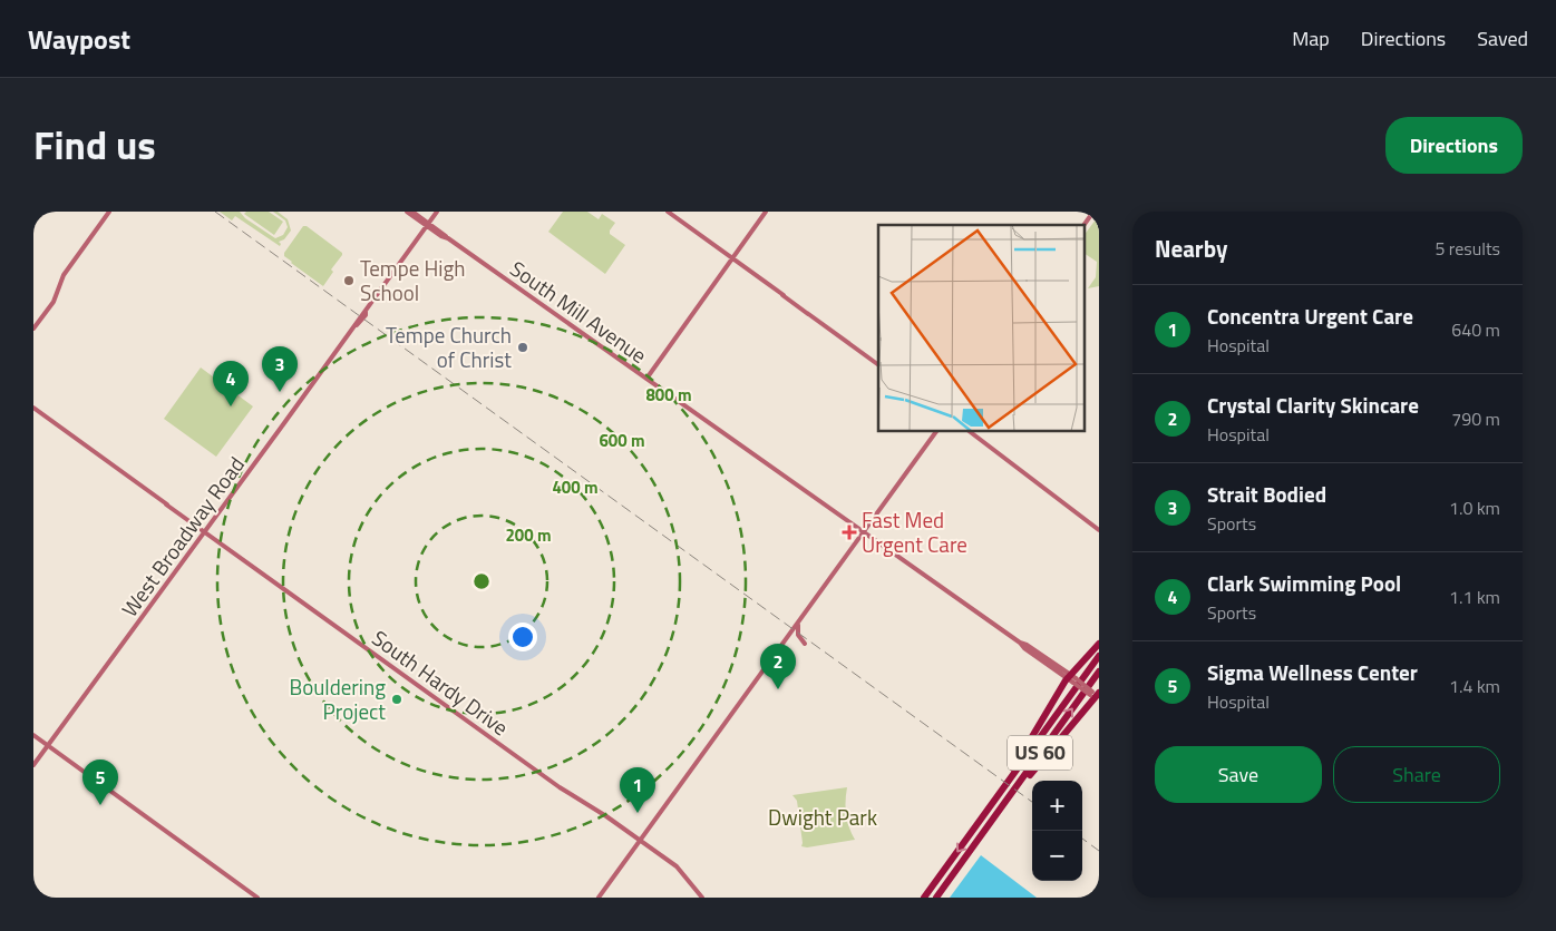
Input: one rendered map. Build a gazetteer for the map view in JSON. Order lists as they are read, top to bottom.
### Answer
{
  "streets": {
    "highway": ["US 60"],
    "main road": ["South Mill Avenue", "West Broadway Road", "South Hardy Drive"]
  },
  "crossings": [
    ["South Mill Avenue", "West Broadway Road"],
    ["West Broadway Road", "South Hardy Drive"]
  ],
  "parks": ["Dwight Park"],
  "places": {
    "other": ["Tempe High School", "Tempe Church of Christ", "Bouldering Project"],
    "health": ["Fast Med Urgent Care"]
  },
  "page": {
    "header": "Waypost",
    "nav": ["Map", "Directions", "Saved"],
    "title": "Find us",
    "buttons": [
      "Directions",
      ["Save", "Share"]
    ],
    "heading": ["Nearby", "5 results"],
    "list": [
      {
        "mark": "1",
        "name": "Concentra Urgent Care",
        "note": "Hospital",
        "value": "640 m"
      },
      {
        "mark": "2",
        "name": "Crystal Clarity Skincare",
        "note": "Hospital",
        "value": "790 m"
      },
      {
        "mark": "3",
        "name": "Strait Bodied",
        "note": "Sports",
        "value": "1.0 km"
      },
      {
        "mark": "4",
        "name": "Clark Swimming Pool",
        "note": "Sports",
        "value": "1.1 km"
      },
      {
        "mark": "5",
        "name": "Sigma Wellness Center",
        "note": "Hospital",
        "value": "1.4 km"
      }
    ],
    "pins": [
      "3",
      "4",
      "2",
      "5",
      "1"
    ],
    "map_buttons": ["+", "−"]
  },
  "rings": [
    "800 m",
    "600 m",
    "400 m",
    "200 m"
  ]
}
